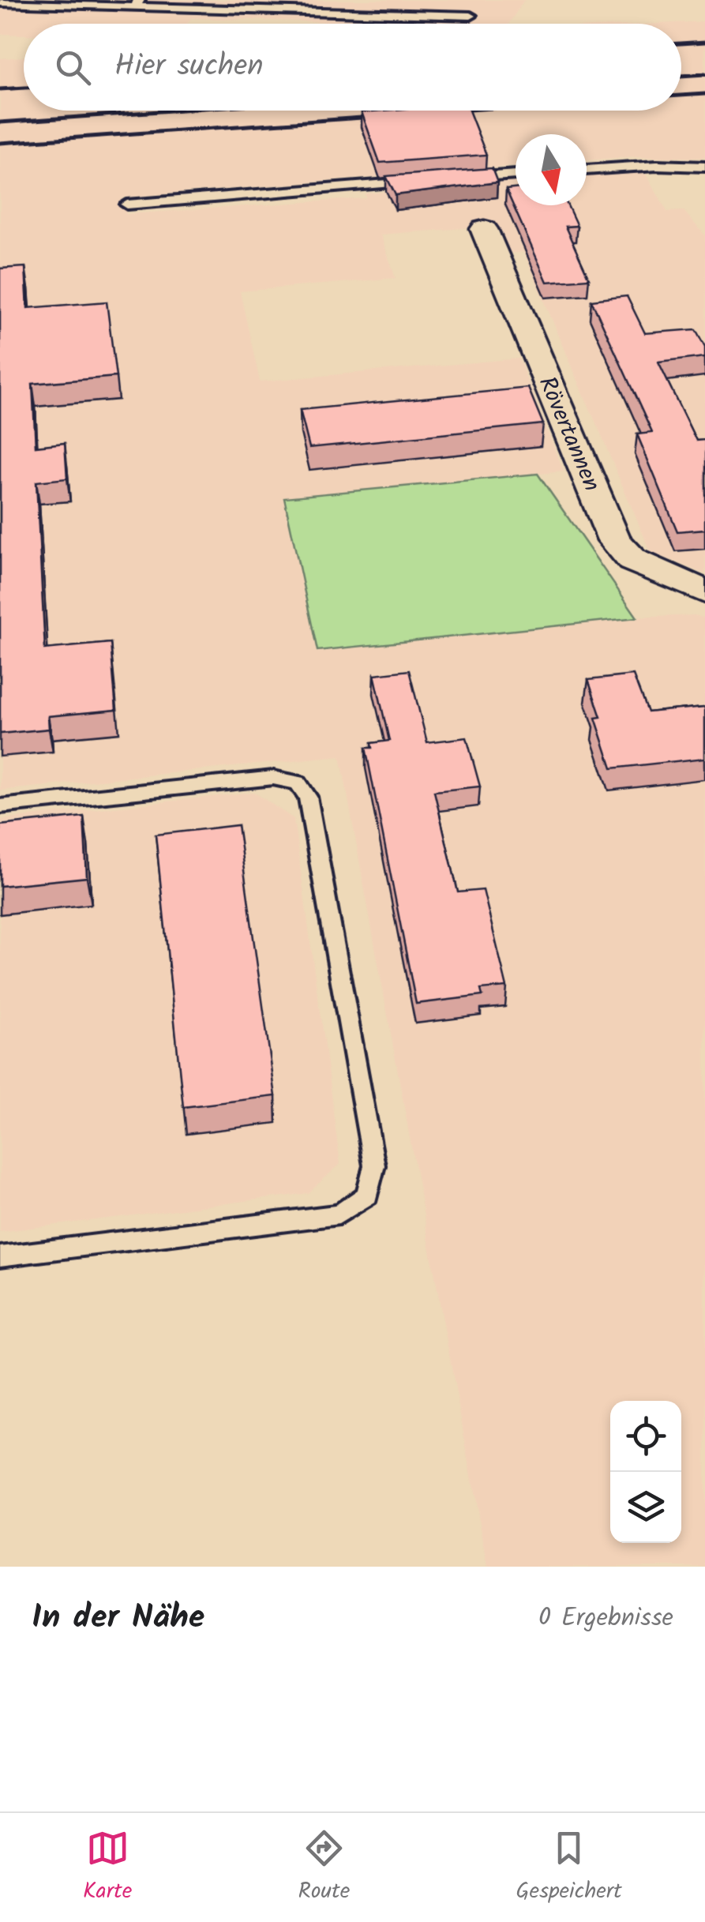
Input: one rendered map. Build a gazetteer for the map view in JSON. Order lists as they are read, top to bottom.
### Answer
{
  "streets": {
    "street": ["Rövertannen"]
  },
  "north": "bottom",
  "page": {
    "search": "Hier suchen",
    "heading": ["In der Nähe", "0 Ergebnisse"],
    "nav": ["Karte", "Route", "Gespeichert"]
  }
}
